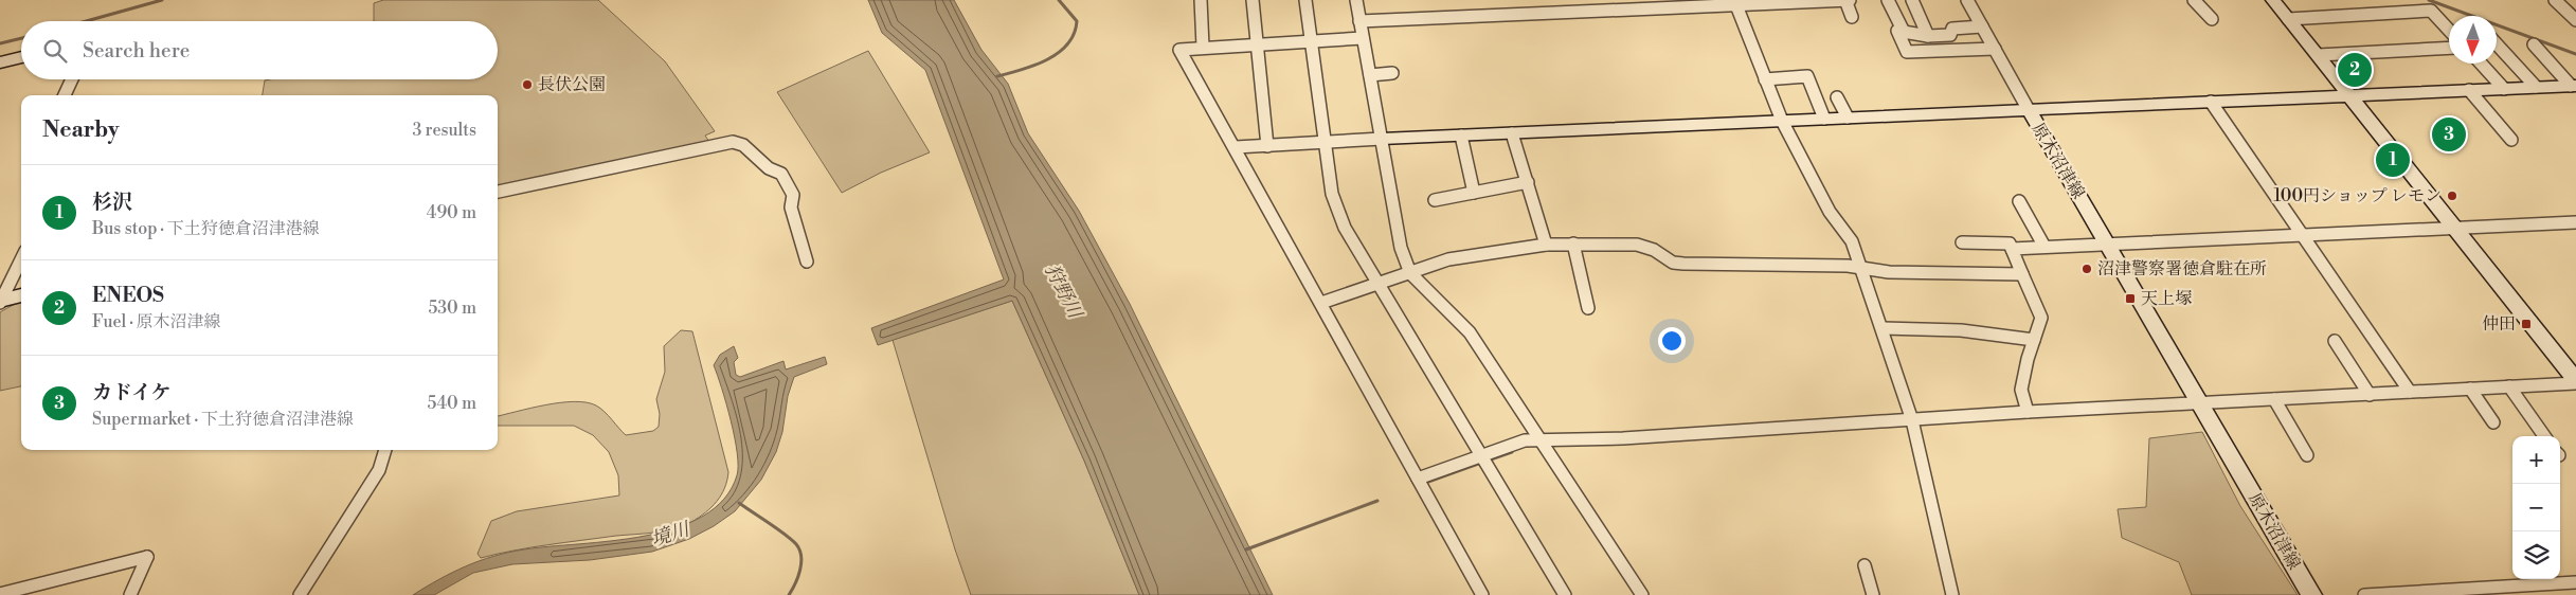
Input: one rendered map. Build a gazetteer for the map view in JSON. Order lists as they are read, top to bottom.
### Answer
{
  "streets": {
    "main road": ["原木沼津線"]
  },
  "water": ["狩野川", "境川"],
  "places": {
    "other": ["長伏公園", "100円ショップ レモン", "沼津警察署徳倉駐在所"],
    "transit": ["天上塚", "仲田"]
  },
  "north": "bottom",
  "page": {
    "search": "Search here",
    "pins": ["2", "3", "1"],
    "heading": ["Nearby", "3 results"],
    "list": [
      {
        "mark": "1",
        "name": "杉沢",
        "note": "Bus stop · 下土狩徳倉沼津港線",
        "value": "490 m"
      },
      {
        "mark": "2",
        "name": "ENEOS",
        "note": "Fuel · 原木沼津線",
        "value": "530 m"
      },
      {
        "mark": "3",
        "name": "カドイケ",
        "note": "Supermarket · 下土狩徳倉沼津港線",
        "value": "540 m"
      }
    ],
    "map_buttons": ["+", "−"]
  }
}
